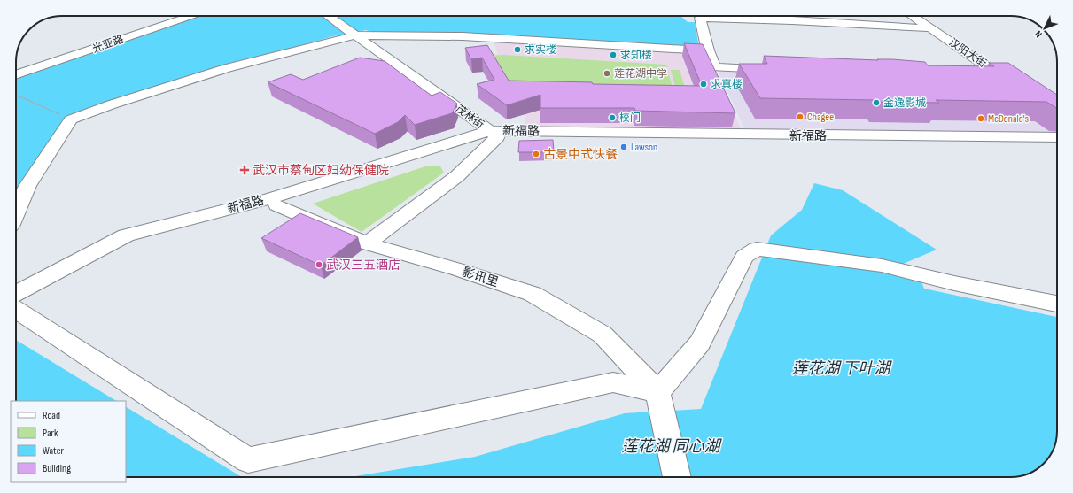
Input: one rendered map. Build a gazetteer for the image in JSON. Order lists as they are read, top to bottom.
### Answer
{
  "streets": {
    "street": [
      "光亚路",
      "汉阳大街",
      "茂林街",
      "新福路",
      "影讯里"
    ]
  },
  "crossings": [
    ["茂林街", "新福路"],
    ["茂林街", "影讯里"],
    ["新福路", "影讯里"]
  ],
  "water": ["莲花湖 下叶湖", "莲花湖 同心湖"],
  "places": {
    "other": [
      "求实楼",
      "求知楼",
      "莲花湖中学",
      "求真楼",
      "金逸影城",
      "Chagee",
      "校门",
      "McDonald's",
      "Lawson",
      "古景中式快餐",
      "武汉三五酒店"
    ],
    "health": ["武汉市蔡甸区妇幼保健院"]
  },
  "legend": [
    "Road",
    "Park",
    "Water",
    "Building"
  ],
  "north": "bottom left"
}
